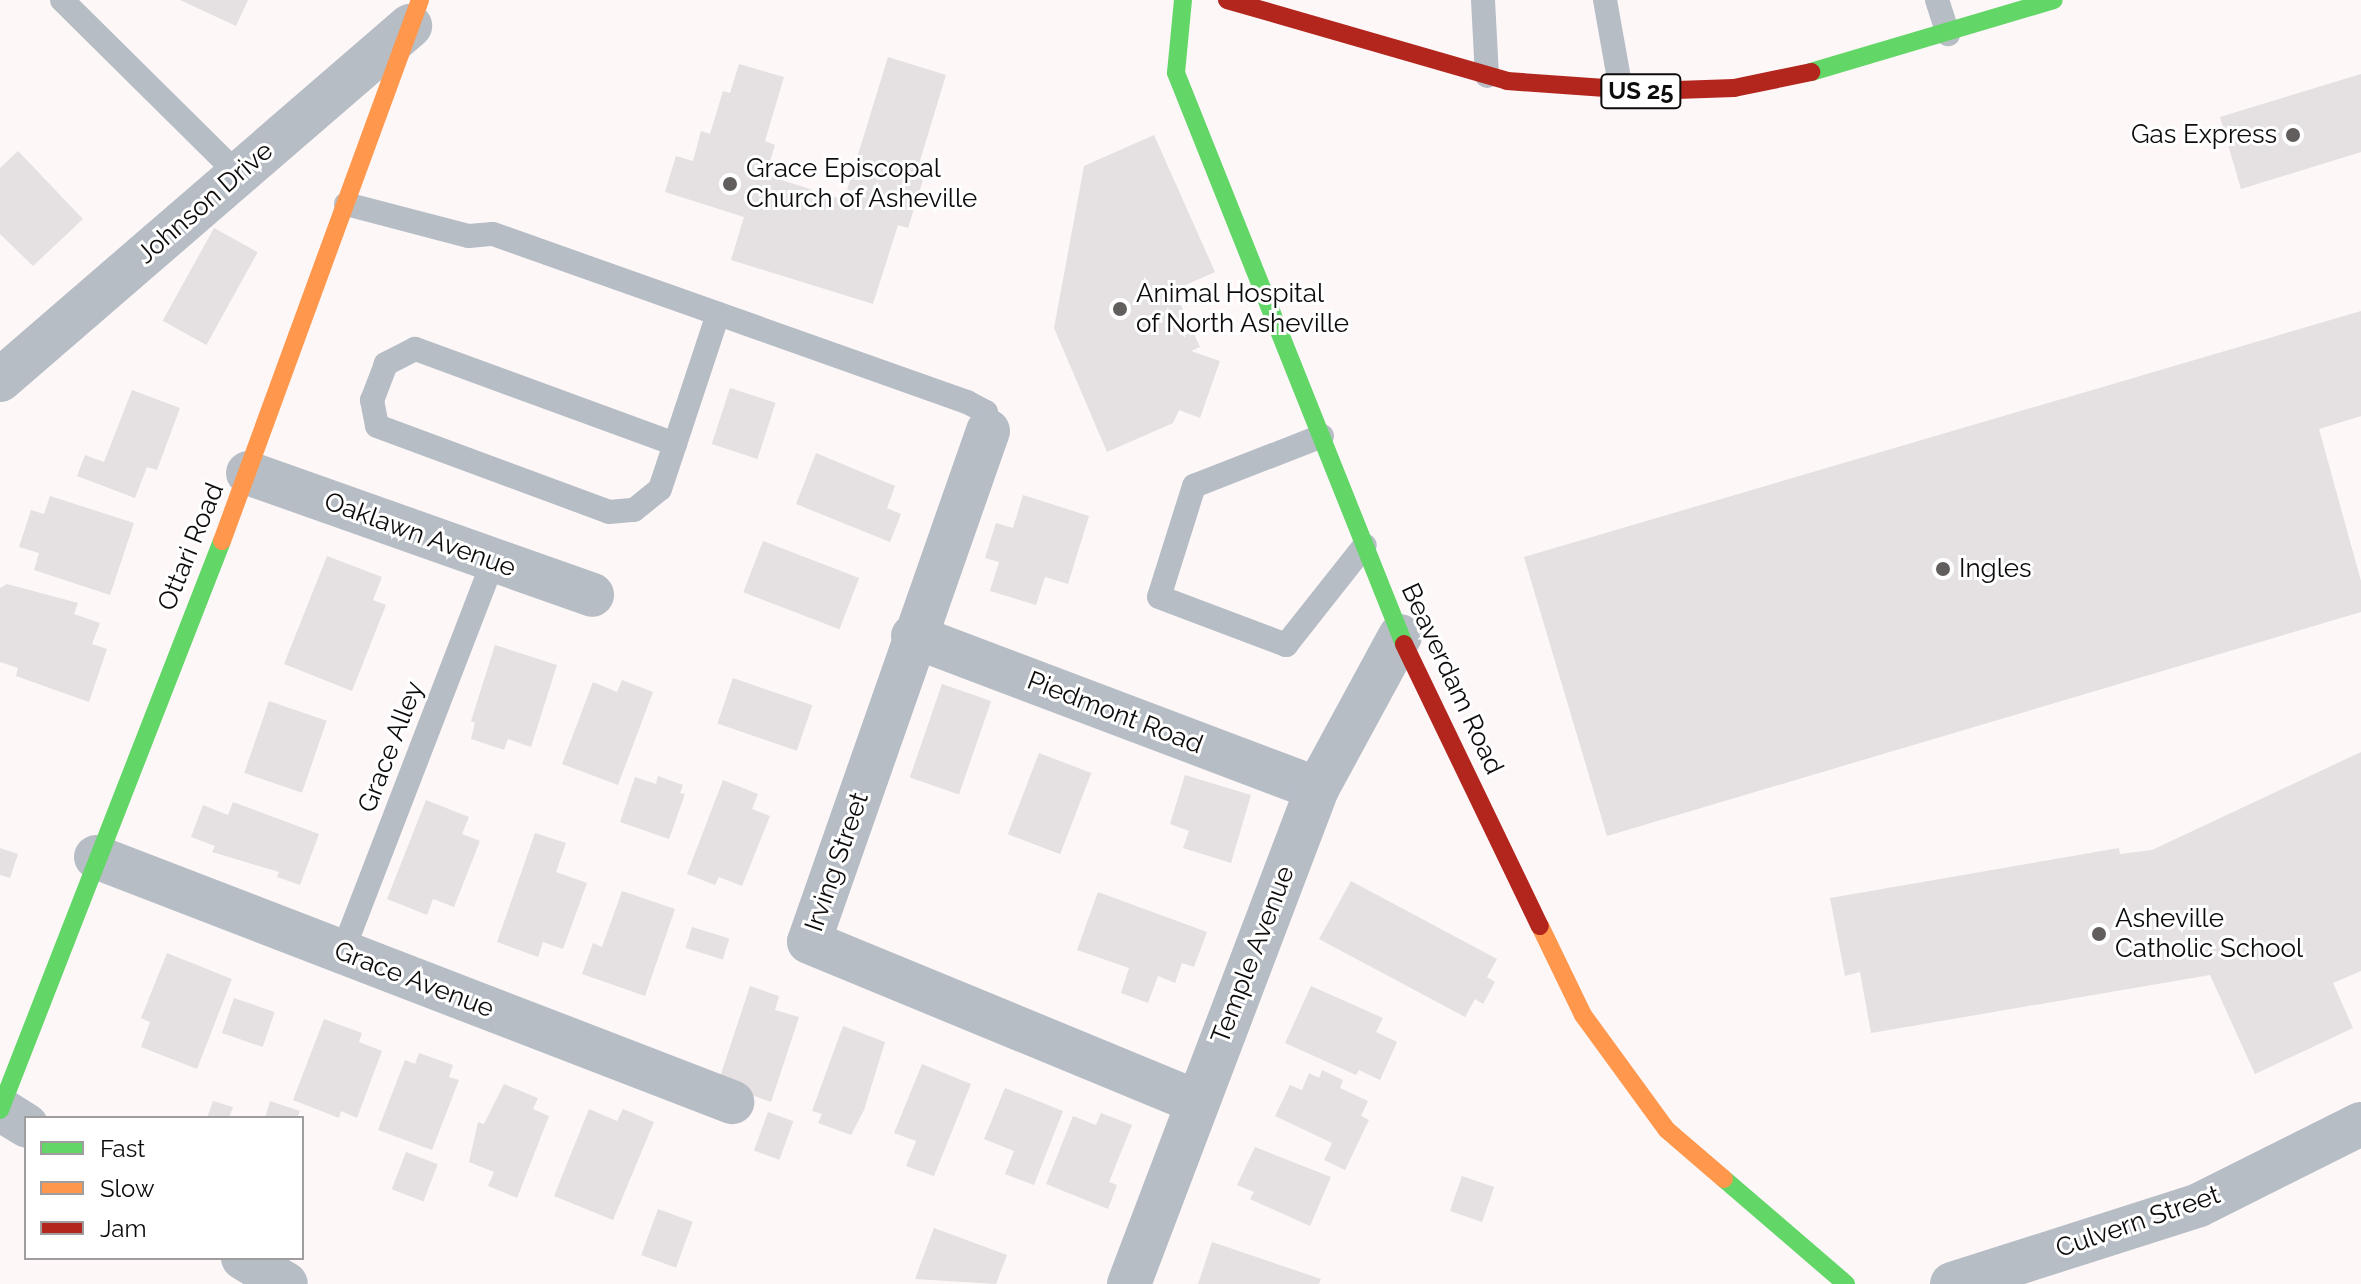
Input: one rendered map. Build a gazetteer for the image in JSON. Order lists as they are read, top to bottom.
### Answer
{
  "streets": {
    "street": [
      "US 25",
      "Johnson Drive",
      "Oaklawn Avenue",
      "Ottari Road",
      "Beaverdam Road",
      "Piedmont Road",
      "Irving Street",
      "Temple Avenue",
      "Grace Avenue",
      "Culvern Street"
    ],
    "lane": ["Grace Alley"]
  },
  "crossings": [
    ["Johnson Drive", "Ottari Road"],
    ["Oaklawn Avenue", "Ottari Road"],
    ["Oaklawn Avenue", "Grace Alley"],
    ["Ottari Road", "Grace Avenue"],
    ["Beaverdam Road", "Temple Avenue"],
    ["Piedmont Road", "Irving Street"],
    ["Piedmont Road", "Temple Avenue"],
    ["Grace Alley", "Grace Avenue"],
    ["Irving Street", "Temple Avenue"]
  ],
  "places": [
    "Gas Express",
    "Grace Episcopal Church of Asheville",
    "Animal Hospital of North Asheville",
    "Ingles",
    "Asheville Catholic School"
  ],
  "legend": ["Fast", "Slow", "Jam"]
}
